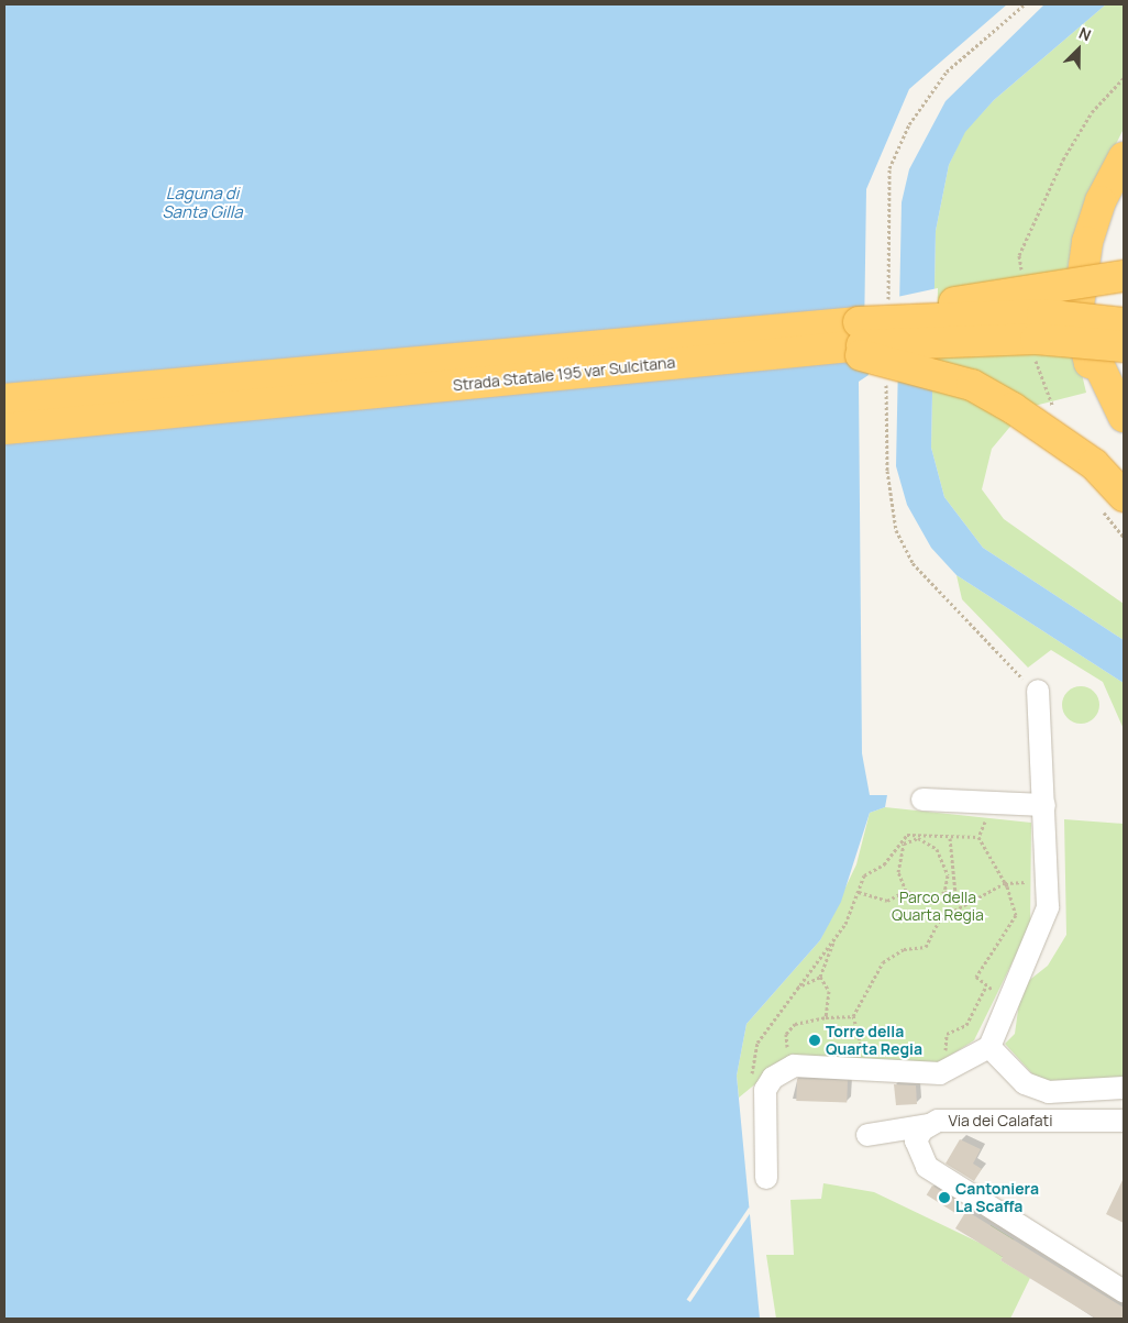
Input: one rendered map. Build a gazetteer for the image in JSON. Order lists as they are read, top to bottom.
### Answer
{
  "streets": {
    "highway": ["Strada Statale 195 var Sulcitana"],
    "street": ["Via dei Calafati"]
  },
  "water": ["Laguna di Santa Gilla"],
  "parks": ["Parco della Quarta Regia"],
  "places": ["Torre della Quarta Regia", "Cantoniera La Scaffa"],
  "north": "top right"
}
